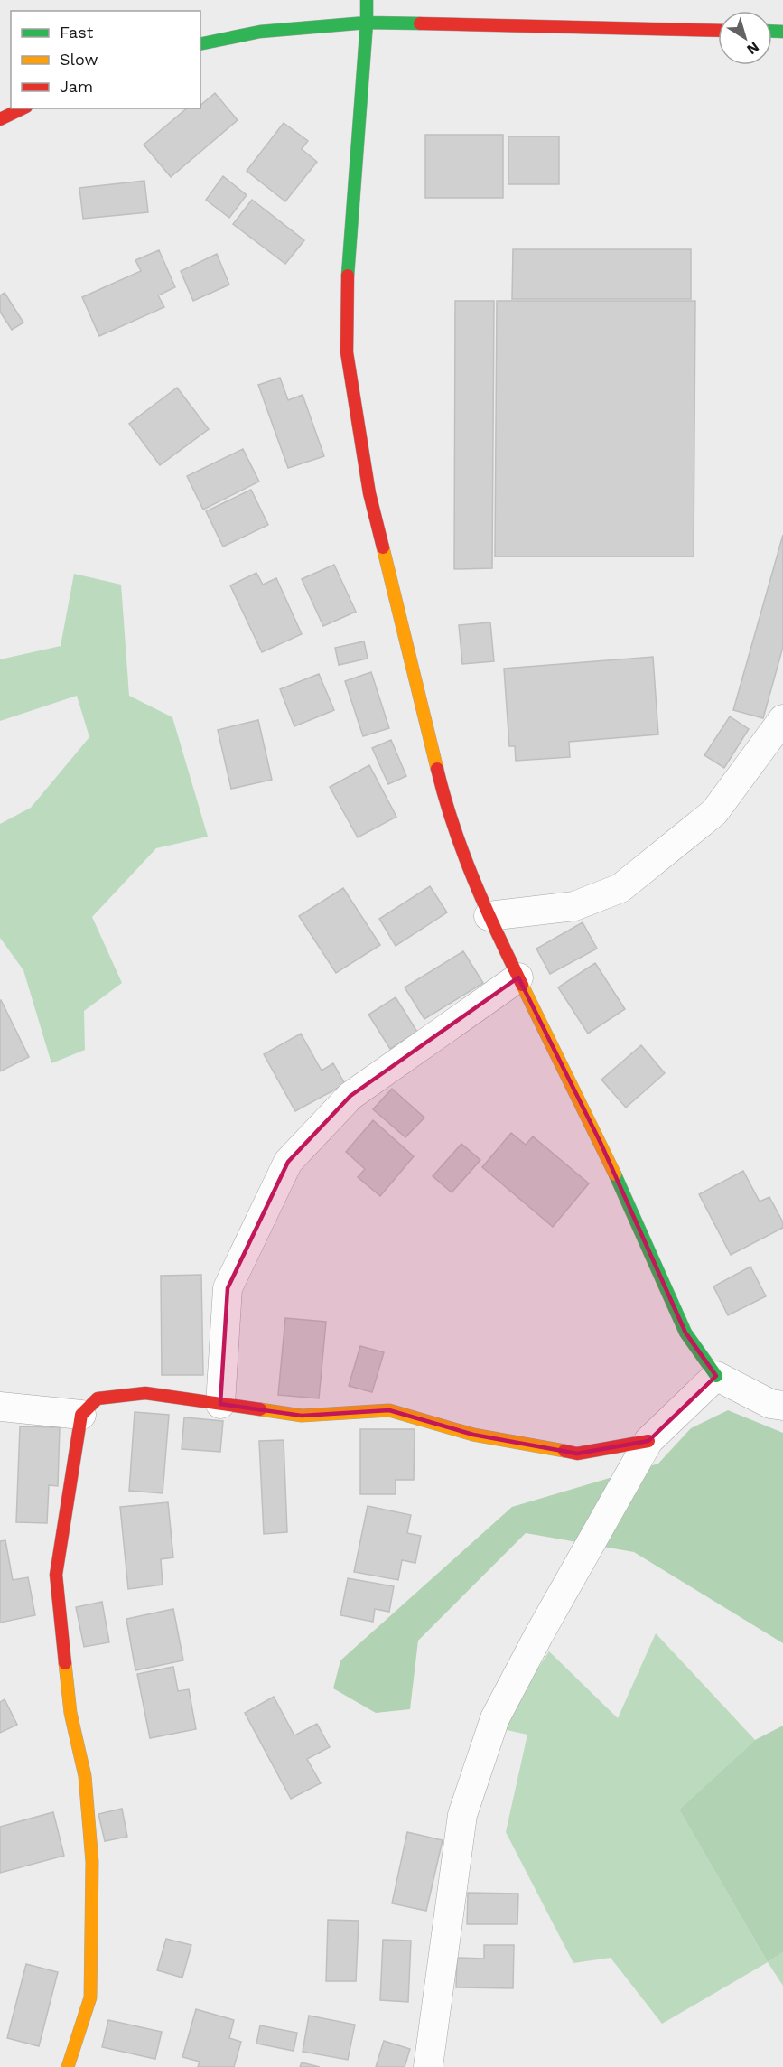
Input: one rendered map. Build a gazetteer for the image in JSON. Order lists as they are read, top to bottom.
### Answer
{
  "legend": ["Fast", "Slow", "Jam"],
  "north": "bottom right"
}
